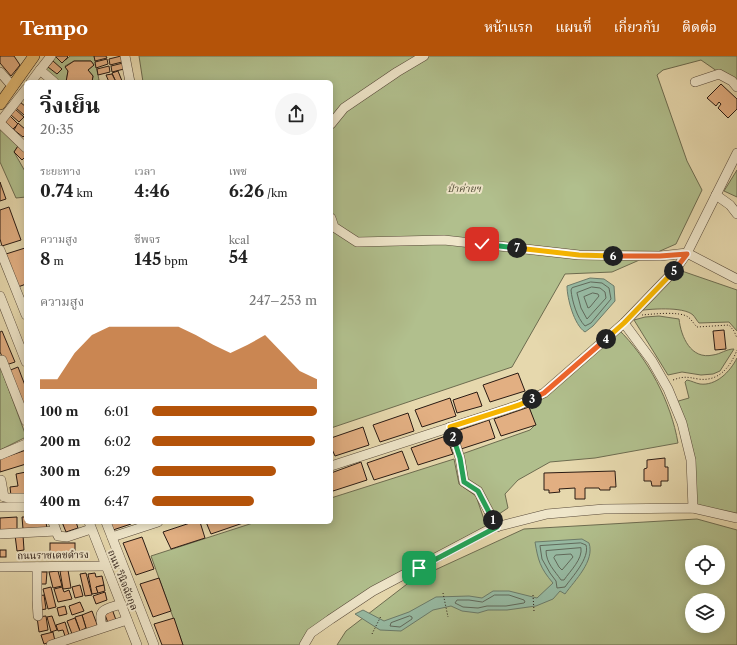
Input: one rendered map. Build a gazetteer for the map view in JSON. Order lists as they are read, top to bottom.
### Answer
{
  "streets": {
    "street": ["ถนนราชเดชดำรง", "ถนน วินิจฉัยกุล"]
  },
  "crossings": [
    ["ถนนราชเดชดำรง", "ถนน วินิจฉัยกุล"]
  ],
  "parks": ["ป่าค่ายฯ"],
  "page": {
    "header": "Tempo",
    "nav": [
      "หน้าแรก",
      "แผนที่",
      "เกี่ยวกับ",
      "ติดต่อ"
    ],
    "heading": ["วิ่งเย็น", "20:35"],
    "stats": [
      ["ระยะทาง", "0.74 km"],
      ["เวลา", "4:46"],
      ["เพซ", "6:26 /km"],
      ["ความสูง", "8 m"],
      ["ชีพจร", "145 bpm"],
      ["kcal", "54"]
    ],
    "pins": [
      "7",
      "6",
      "5",
      "4",
      "3",
      "2",
      "1"
    ],
    "chart": ["ความสูง", "247–253 m"],
    "list": [
      {
        "name": "100 m",
        "note": "6:01"
      },
      {
        "name": "200 m",
        "note": "6:02"
      },
      {
        "name": "300 m",
        "note": "6:29"
      },
      {
        "name": "400 m",
        "note": "6:47"
      }
    ]
  }
}
